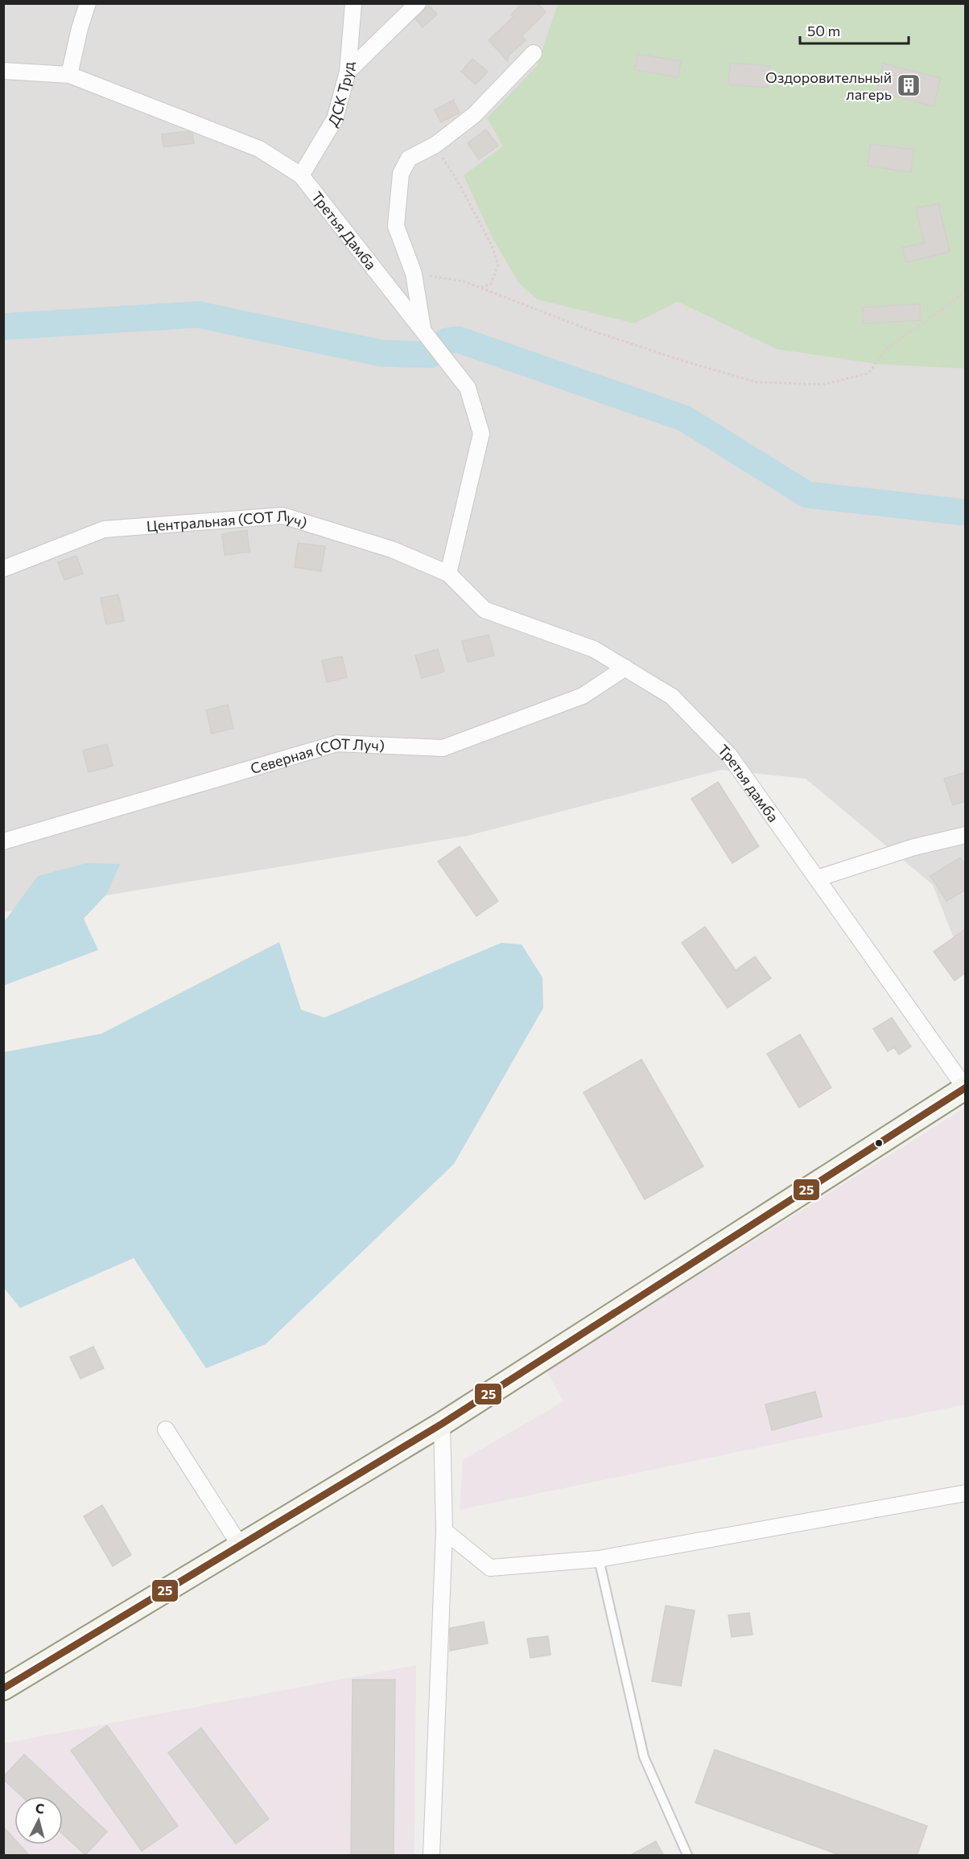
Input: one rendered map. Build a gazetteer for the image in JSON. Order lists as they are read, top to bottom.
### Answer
{
  "streets": {
    "street": [
      "ДСК Труд",
      "Третья Дамба",
      "Центральная (СОТ Луч)",
      "Северная (СОТ Луч)",
      "Третья дамба"
    ]
  },
  "crossings": [
    ["ДСК Труд", "Третья Дамба"],
    ["Третья Дамба", "Центральная (СОТ Луч)"],
    ["Третья Дамба", "Третья дамба"],
    ["Центральная (СОТ Луч)", "Третья дамба"],
    ["Северная (СОТ Луч)", "Третья дамба"]
  ],
  "places": {
    "building": ["Оздоровительный лагерь"]
  },
  "lines": ["transit line 25"],
  "scale_bar": "50 m",
  "north": "top"
}
